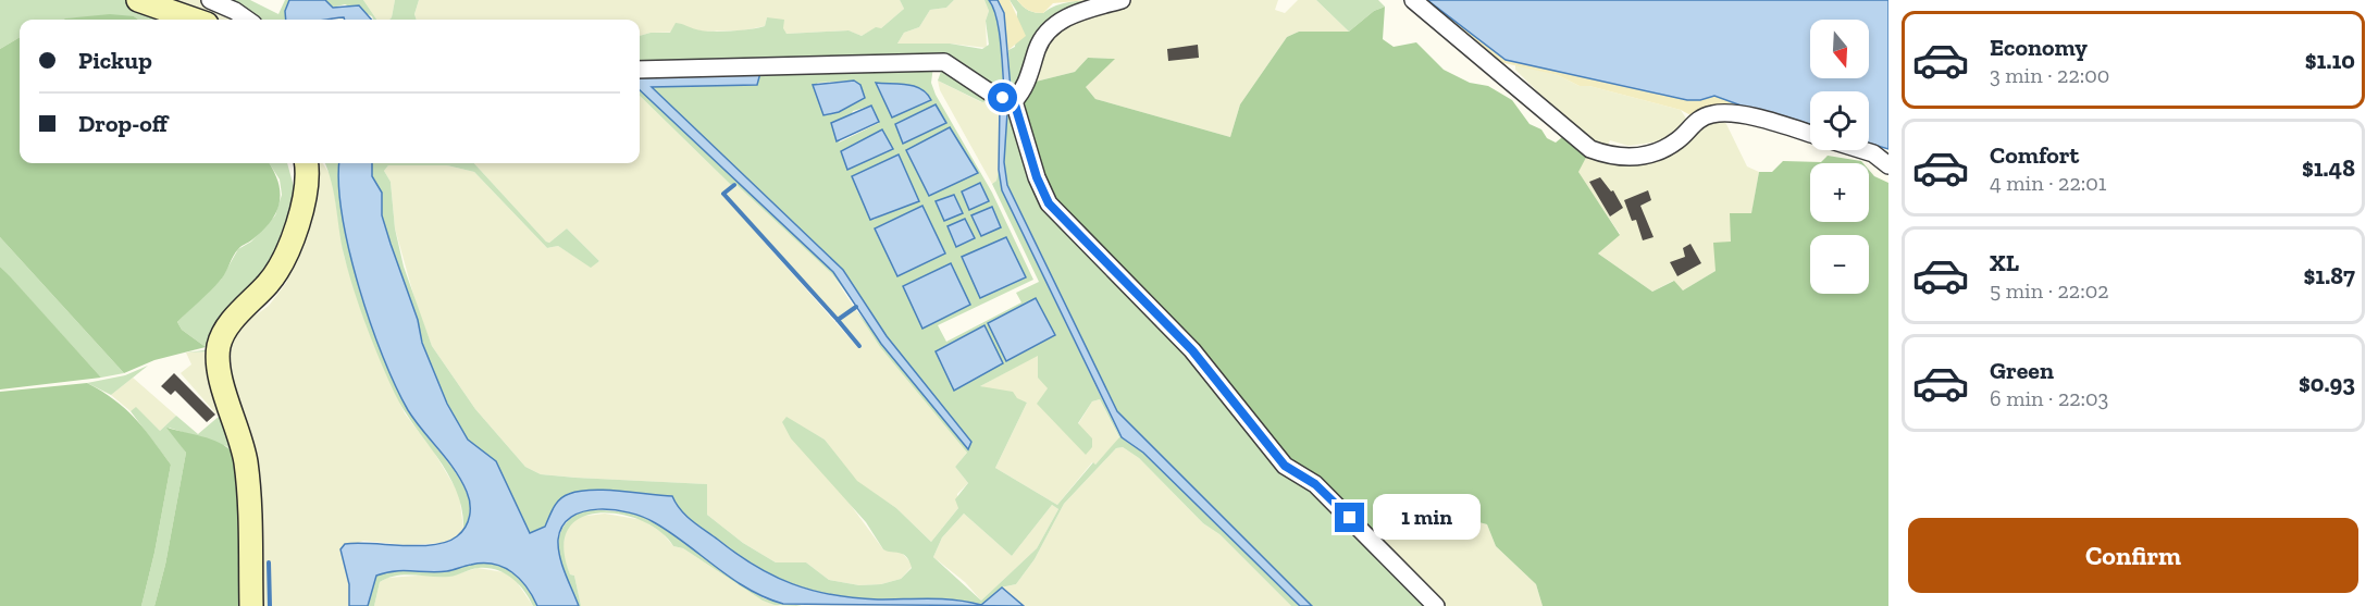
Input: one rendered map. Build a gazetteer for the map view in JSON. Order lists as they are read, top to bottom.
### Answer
{
  "north": "bottom",
  "page": {
    "list": [
      {
        "name": "Economy",
        "note": "3 min · 22:00",
        "value": "$1.10"
      },
      {
        "name": "Comfort",
        "note": "4 min · 22:01",
        "value": "$1.48"
      },
      {
        "name": "XL",
        "note": "5 min · 22:02",
        "value": "$1.87"
      },
      {
        "name": "Green",
        "note": "6 min · 22:03",
        "value": "$0.93"
      }
    ],
    "map_buttons": ["+", "−"],
    "banner": ["Pickup", "Drop-off"],
    "bubble": "1 min",
    "buttons": "Confirm"
  }
}
